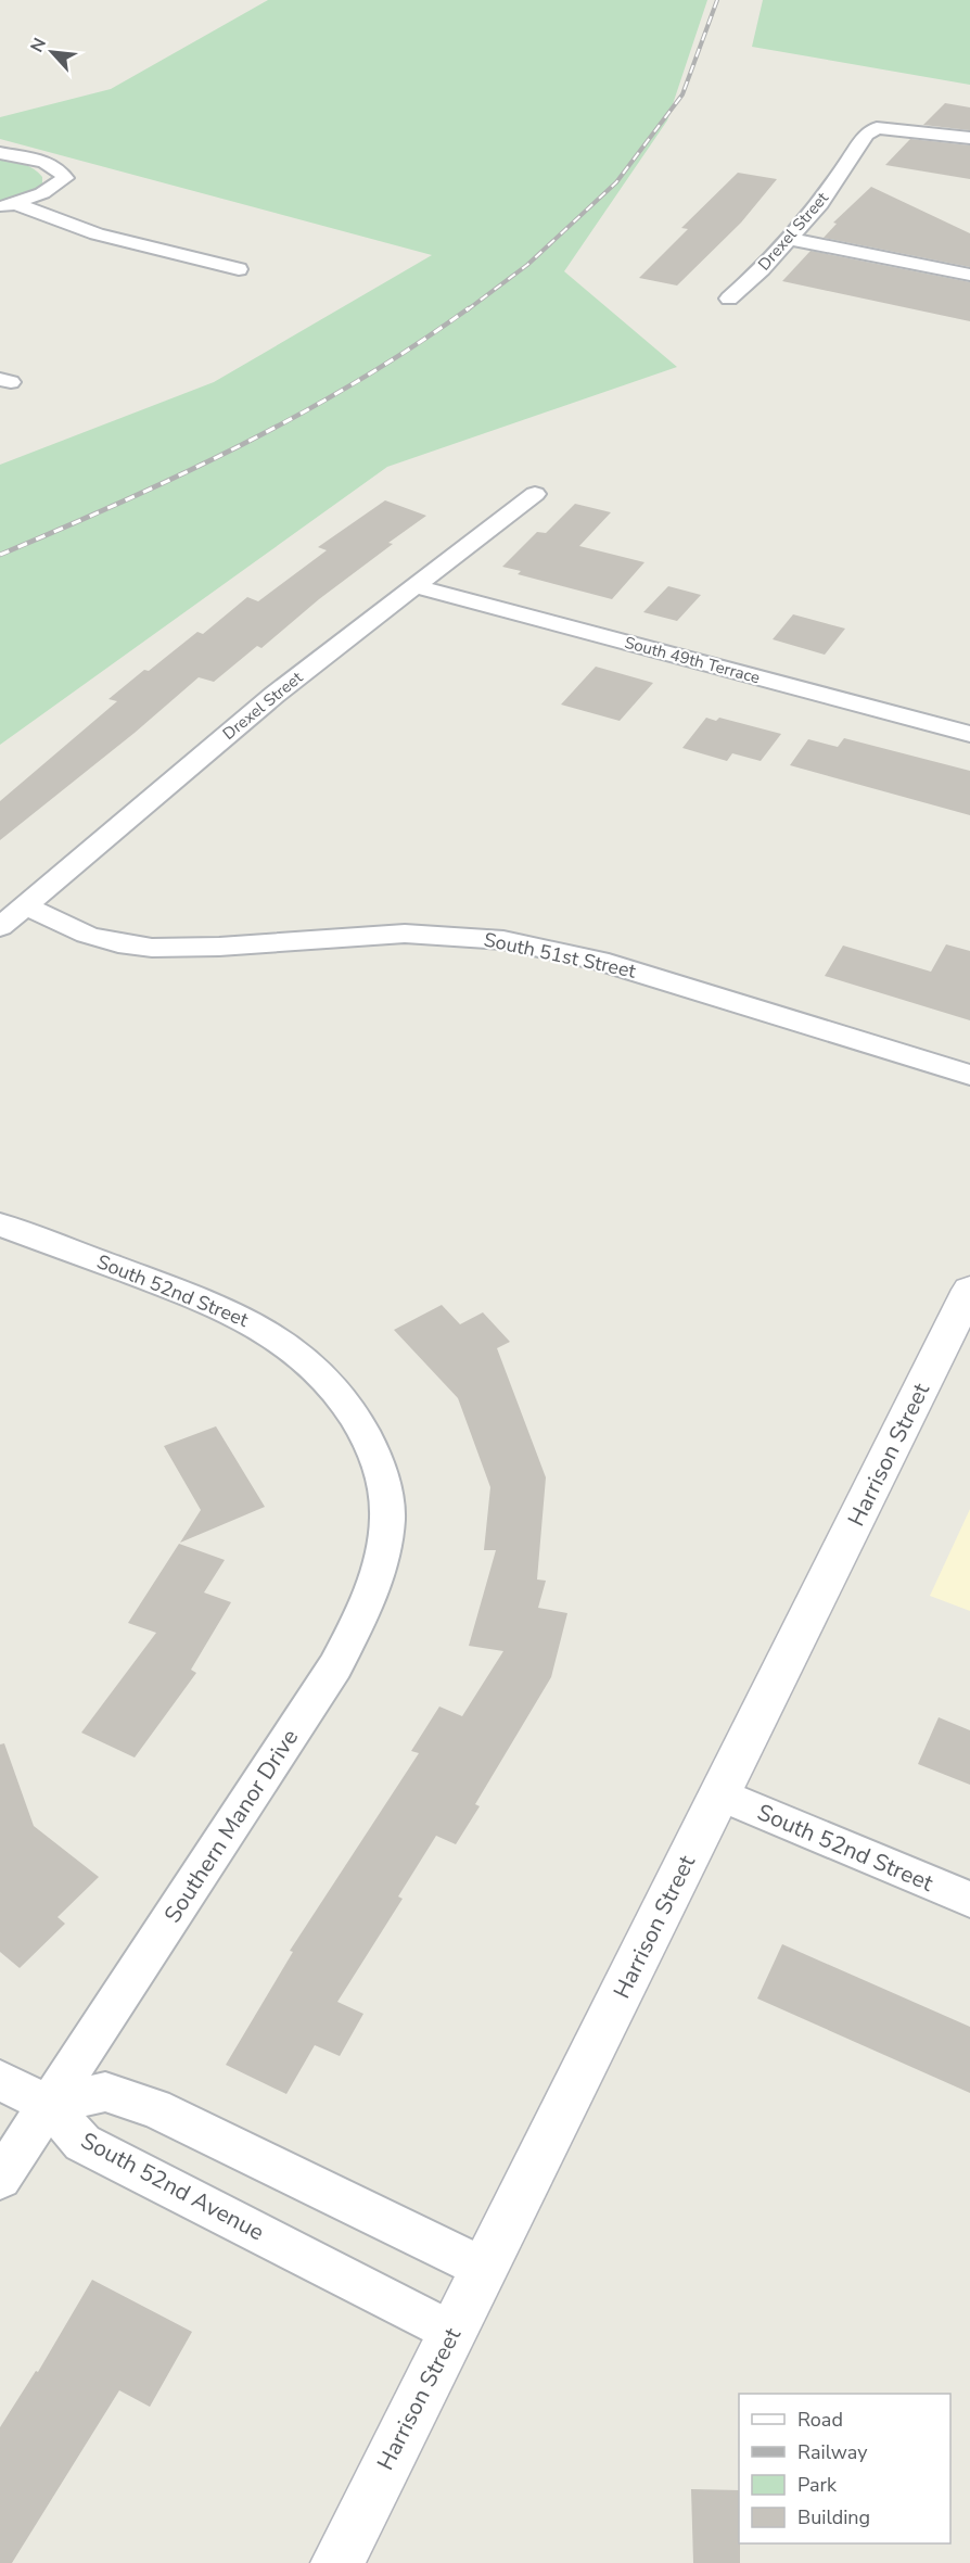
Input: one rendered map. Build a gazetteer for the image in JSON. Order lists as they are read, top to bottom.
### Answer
{
  "streets": {
    "main road": ["Harrison Street"],
    "street": [
      "Drexel Street",
      "South 49th Terrace",
      "South 51st Street",
      "South 52nd Street",
      "Southern Manor Drive",
      "South 52nd Avenue"
    ]
  },
  "crossings": [
    ["Drexel Street", "South 49th Terrace"],
    ["Drexel Street", "South 51st Street"],
    ["South 52nd Street", "Harrison Street"],
    ["South 52nd Street", "Southern Manor Drive"],
    ["Harrison Street", "South 52nd Avenue"],
    ["Southern Manor Drive", "South 52nd Avenue"]
  ],
  "legend": [
    "Road",
    "Railway",
    "Park",
    "Building"
  ],
  "north": "top left"
}
